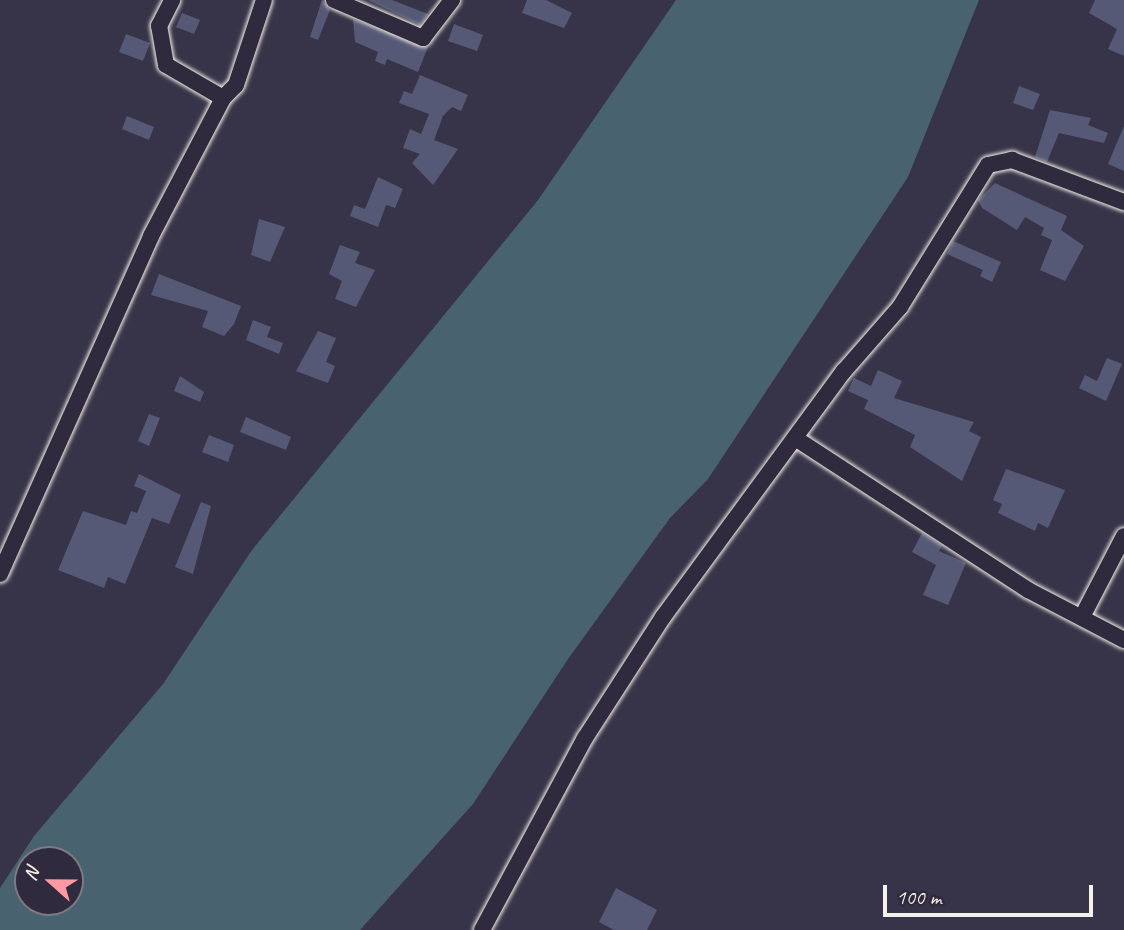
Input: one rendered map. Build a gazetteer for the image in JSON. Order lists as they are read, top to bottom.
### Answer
{
  "scale_bar": "100 m",
  "north": "left"
}
